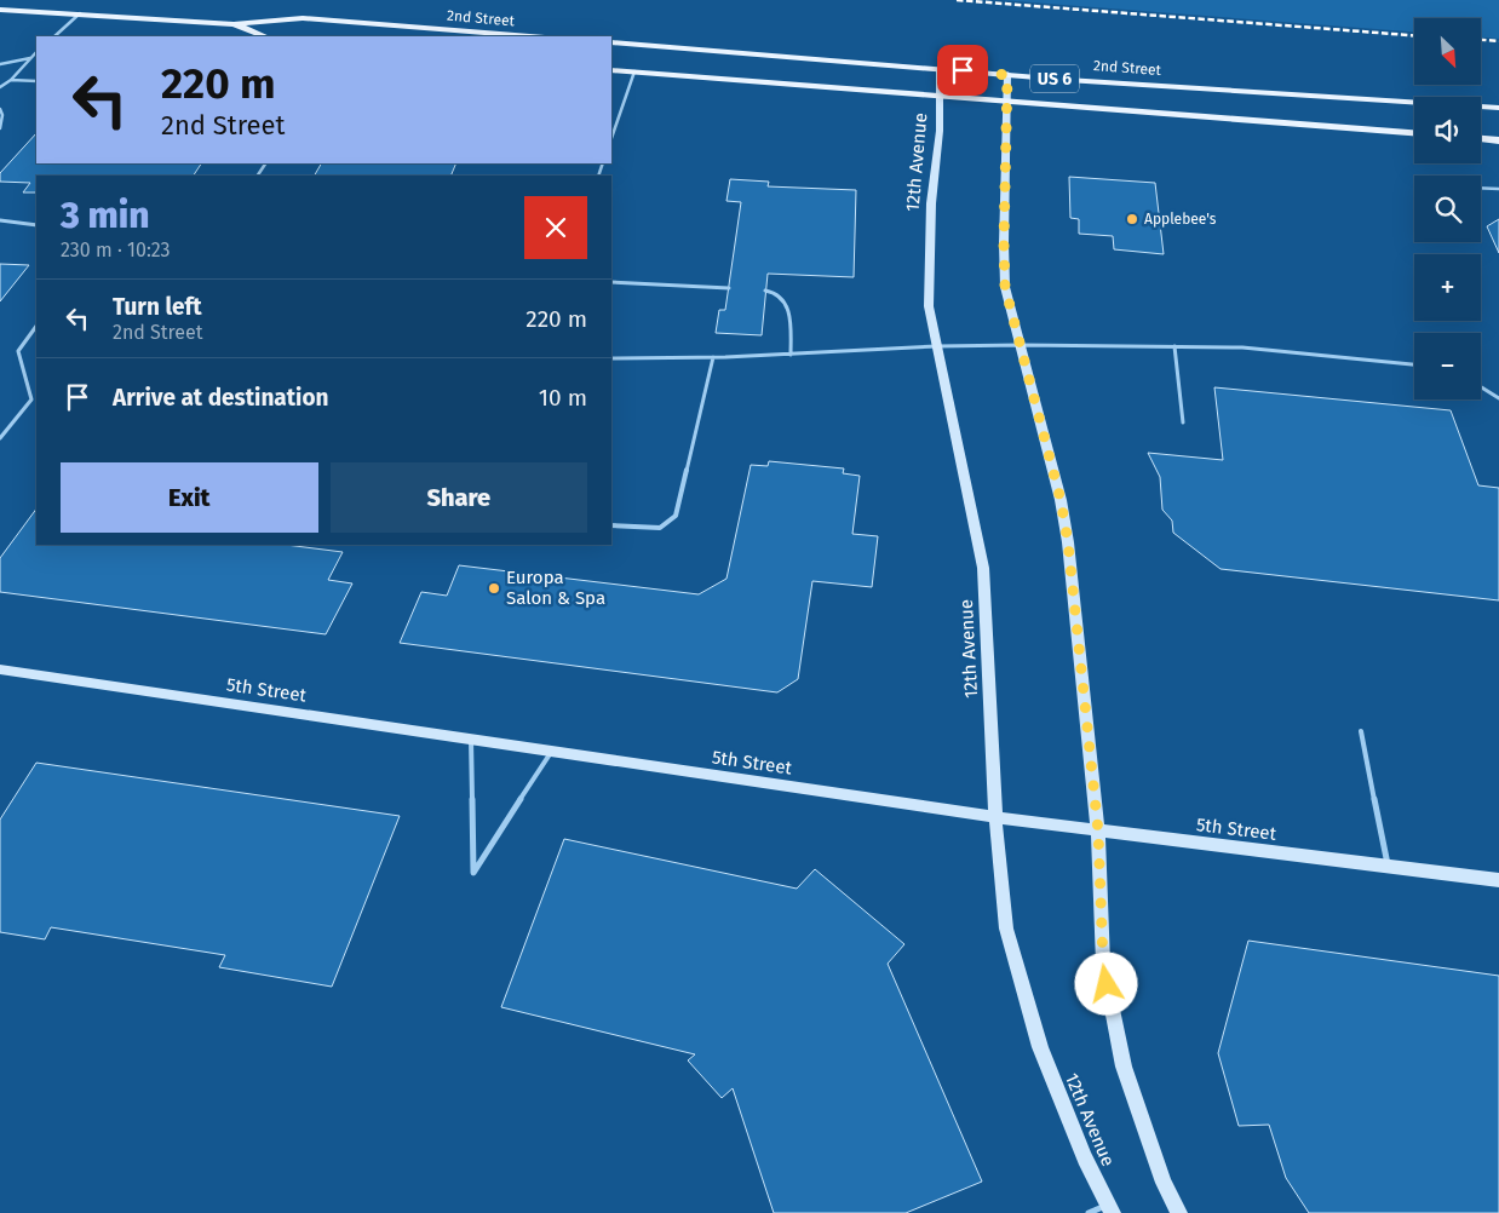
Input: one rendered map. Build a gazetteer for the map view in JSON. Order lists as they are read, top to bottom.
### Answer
{
  "streets": {
    "main road": [
      "2nd Street",
      "US 6",
      "12th Avenue",
      "5th Street"
    ]
  },
  "crossings": [
    ["2nd Street", "12th Avenue"],
    ["US 6", "12th Avenue"],
    ["12th Avenue", "5th Street"]
  ],
  "places": ["Applebee's", "Europa Salon & Spa"],
  "north": "bottom right",
  "page": {
    "map_buttons": ["+", "−"],
    "turn": ["220 m", "2nd Street"],
    "heading": ["3 min", "230 m · 10:23"],
    "list": [
      {
        "name": "Turn left",
        "note": "2nd Street",
        "value": "220 m"
      },
      {
        "name": "Arrive at destination",
        "value": "10 m"
      }
    ],
    "buttons": ["Exit", "Share"]
  }
}
